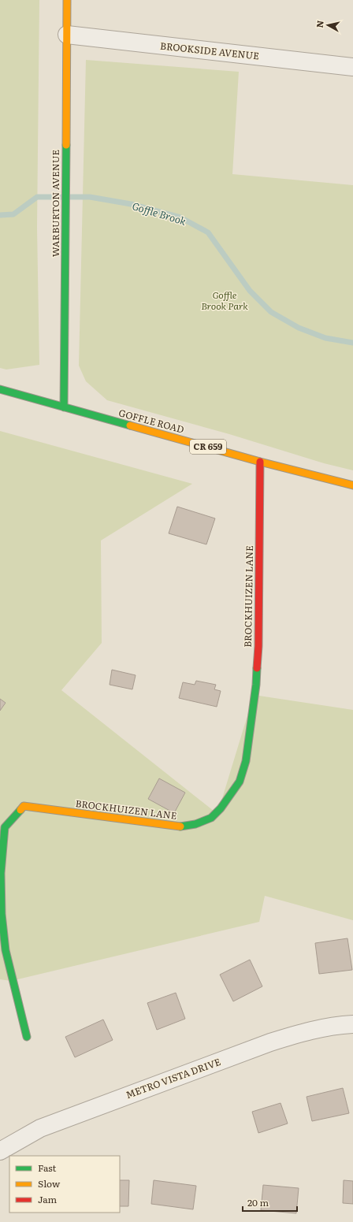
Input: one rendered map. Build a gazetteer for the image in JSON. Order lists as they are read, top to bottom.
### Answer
{
  "streets": {
    "street": [
      "BROOKSIDE AVENUE",
      "WARBURTON AVENUE",
      "GOFFLE ROAD",
      "CR 659",
      "BROCKHUIZEN LANE",
      "METRO VISTA DRIVE"
    ]
  },
  "crossings": [
    ["BROOKSIDE AVENUE", "WARBURTON AVENUE"],
    ["WARBURTON AVENUE", "GOFFLE ROAD"],
    ["GOFFLE ROAD", "BROCKHUIZEN LANE"]
  ],
  "water": ["Goffle Brook"],
  "parks": ["Goffle Brook Park"],
  "legend": ["Fast", "Slow", "Jam"],
  "scale_bar": "20 m",
  "north": "left"
}
